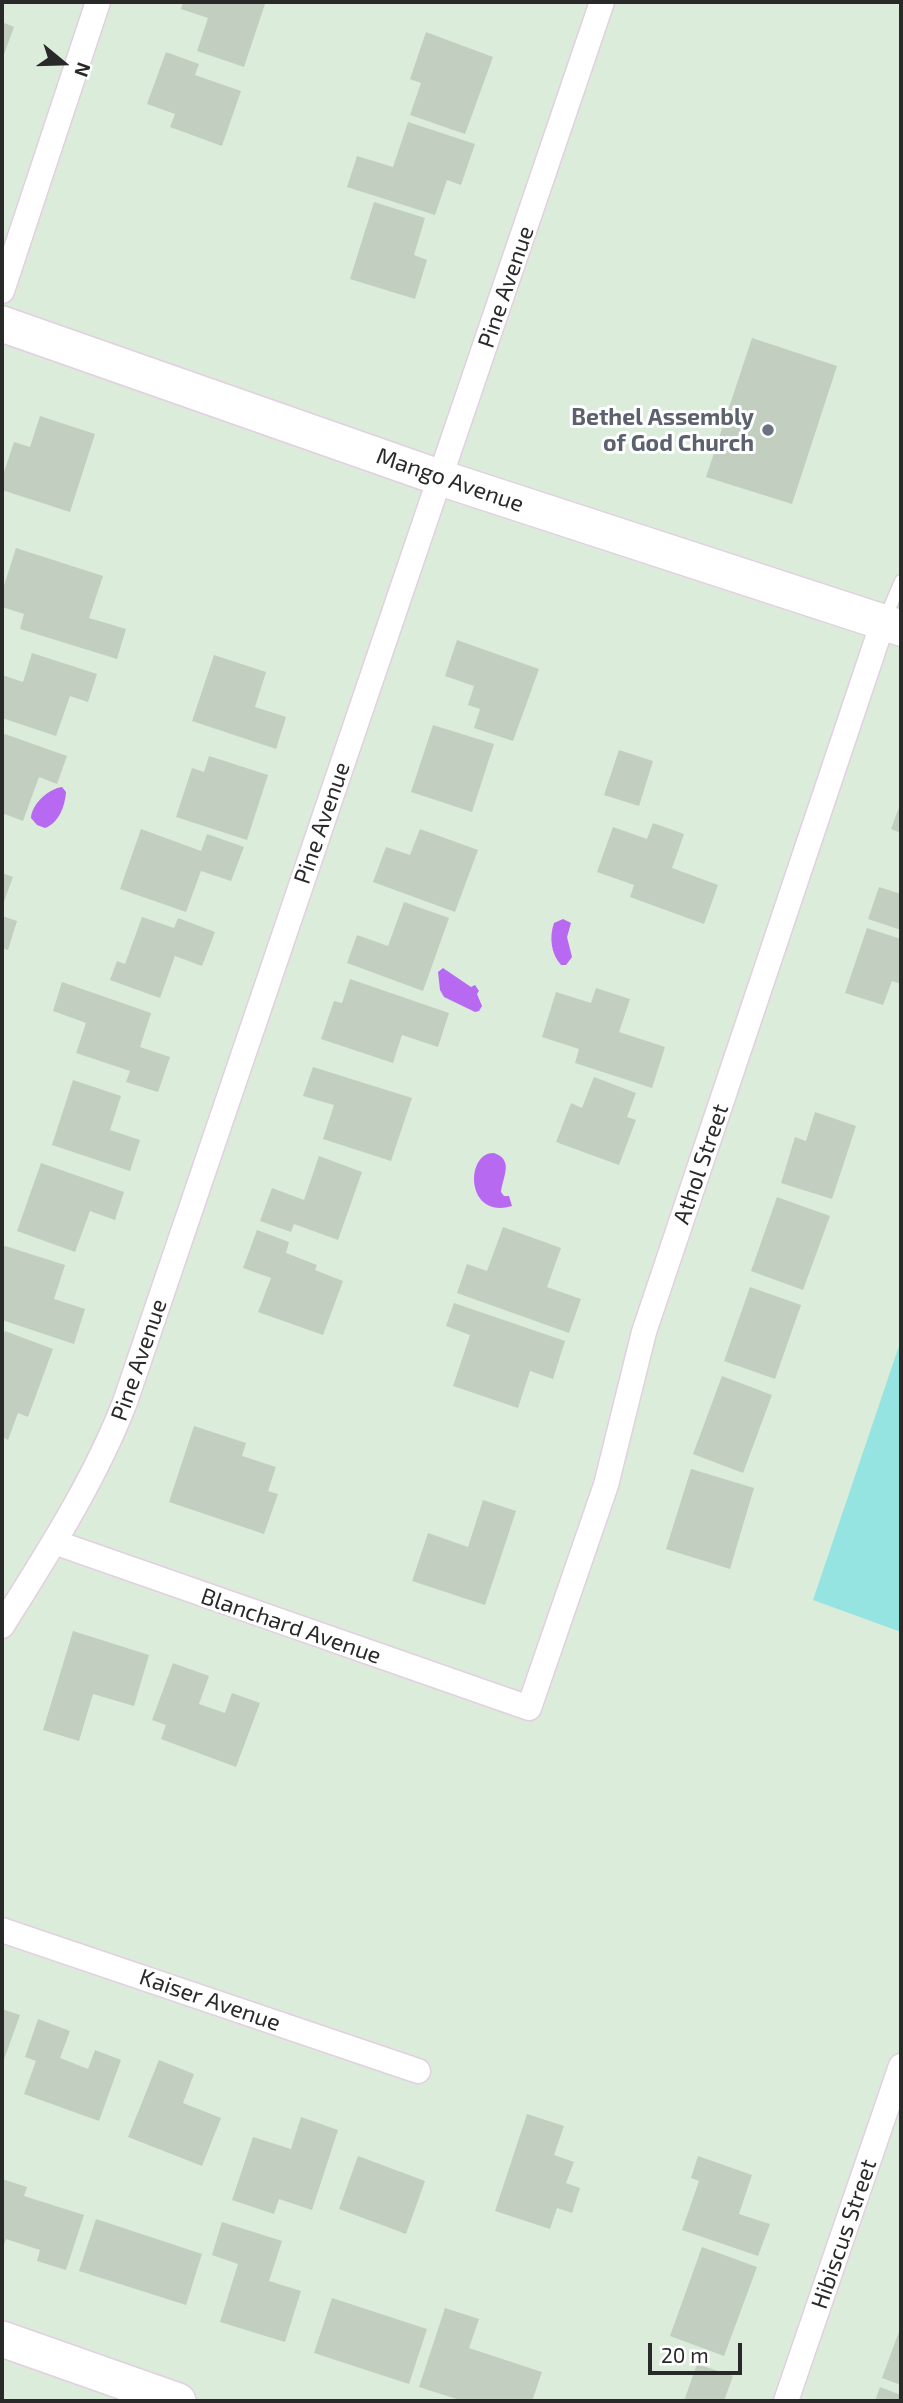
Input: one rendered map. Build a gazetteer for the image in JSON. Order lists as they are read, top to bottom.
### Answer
{
  "streets": {
    "street": [
      "Pine Avenue",
      "Mango Avenue",
      "Athol Street",
      "Blanchard Avenue",
      "Kaiser Avenue",
      "Hibiscus Street"
    ]
  },
  "crossings": [
    ["Pine Avenue", "Mango Avenue"],
    ["Pine Avenue", "Blanchard Avenue"],
    ["Mango Avenue", "Athol Street"],
    ["Athol Street", "Blanchard Avenue"]
  ],
  "places": ["Bethel Assembly of God Church"],
  "scale_bar": "20 m",
  "north": "right"
}
